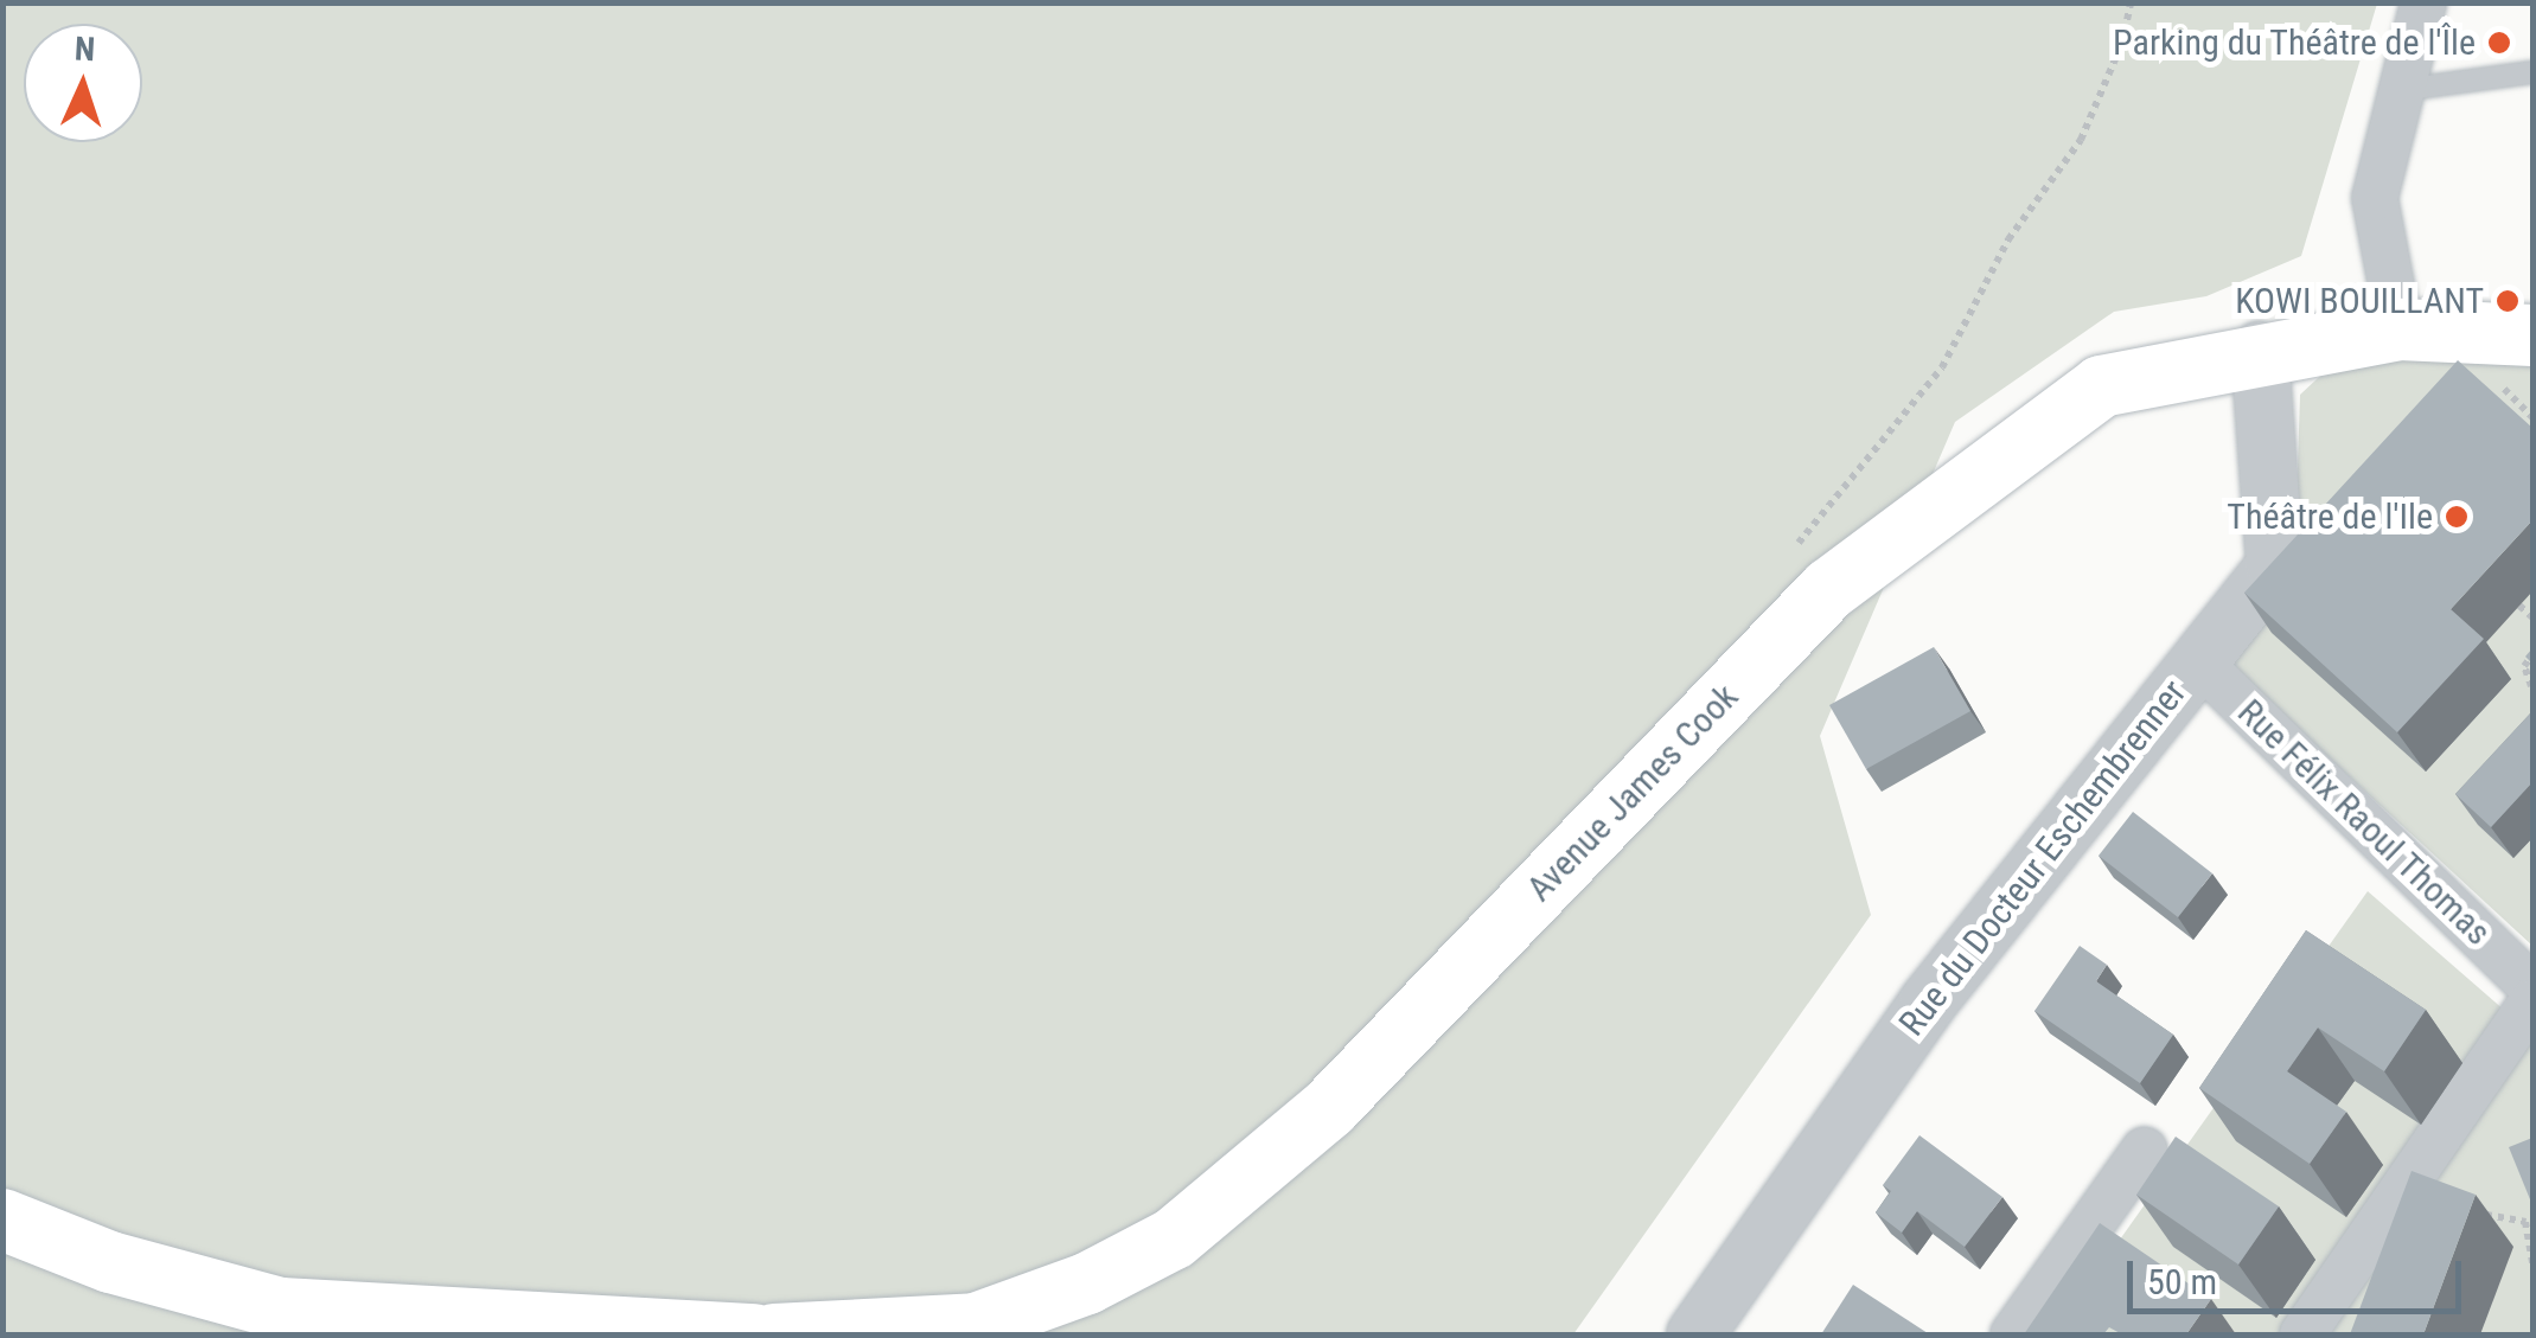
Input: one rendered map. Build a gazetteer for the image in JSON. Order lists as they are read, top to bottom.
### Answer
{
  "streets": {
    "main road": ["Avenue James Cook"],
    "street": ["Rue Félix Raoul Thomas", "Rue du Docteur Eschembrenner"]
  },
  "crossings": [
    ["Avenue James Cook", "Rue du Docteur Eschembrenner"],
    ["Rue Félix Raoul Thomas", "Rue du Docteur Eschembrenner"]
  ],
  "places": ["Parking du Théâtre de l'Île", "KOWI BOUILLANT", "Théâtre de l'Ile"],
  "scale_bar": "50 m",
  "north": "top"
}
